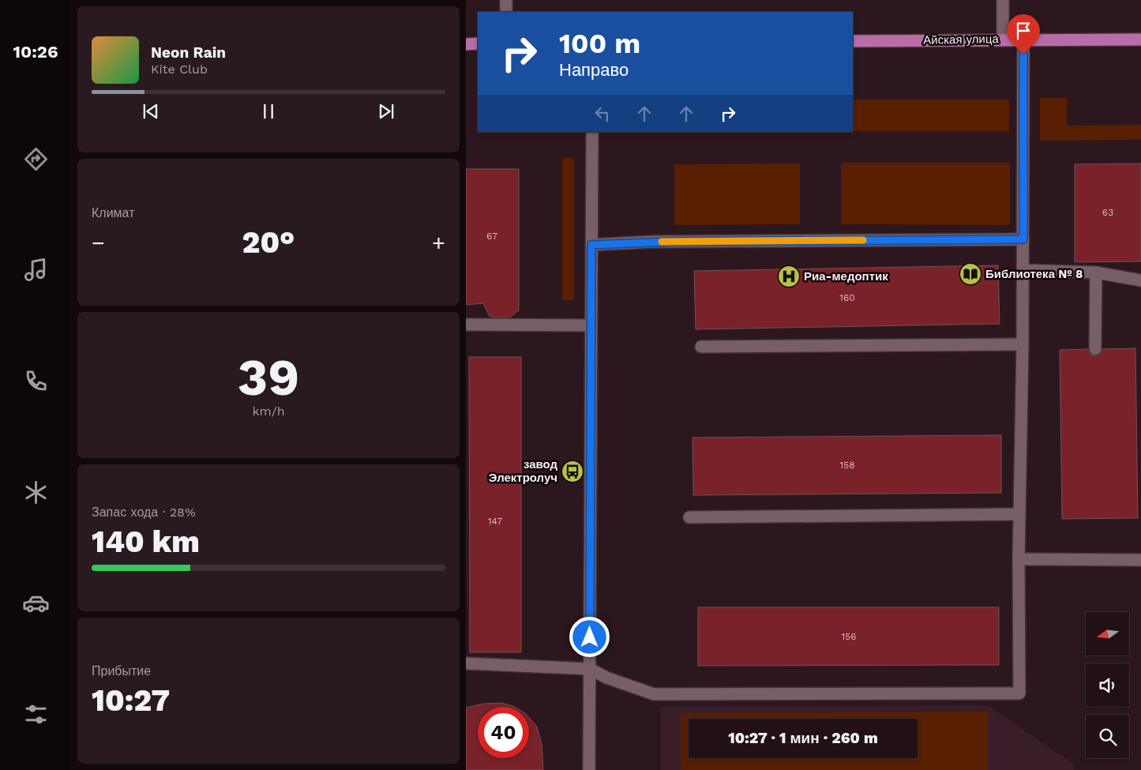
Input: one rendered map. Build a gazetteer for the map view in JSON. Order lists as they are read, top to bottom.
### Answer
{
  "streets": {
    "main road": ["Айская улица"]
  },
  "places": {
    "library": ["Библиотека № 8"],
    "hospital": ["Риа-медоптик"],
    "bus stop": ["завод Электролуч"]
  },
  "house_numbers": [
    "63",
    "67",
    "160",
    "158",
    "147",
    "156"
  ],
  "north": "left",
  "page": {
    "tabs": "10:26",
    "turn": ["100 m", "Направо"],
    "song": ["Neon Rain", "Kite Club"],
    "tile": [
      "Климат",
      ["39", "km/h"],
      ["Запас хода · 28%", "140 km"],
      ["Прибытие", "10:27"]
    ],
    "heat": ["−", "20°", "+"],
    "limit": "40",
    "trip": "10:27 · 1 мин · 260 m"
  }
}
